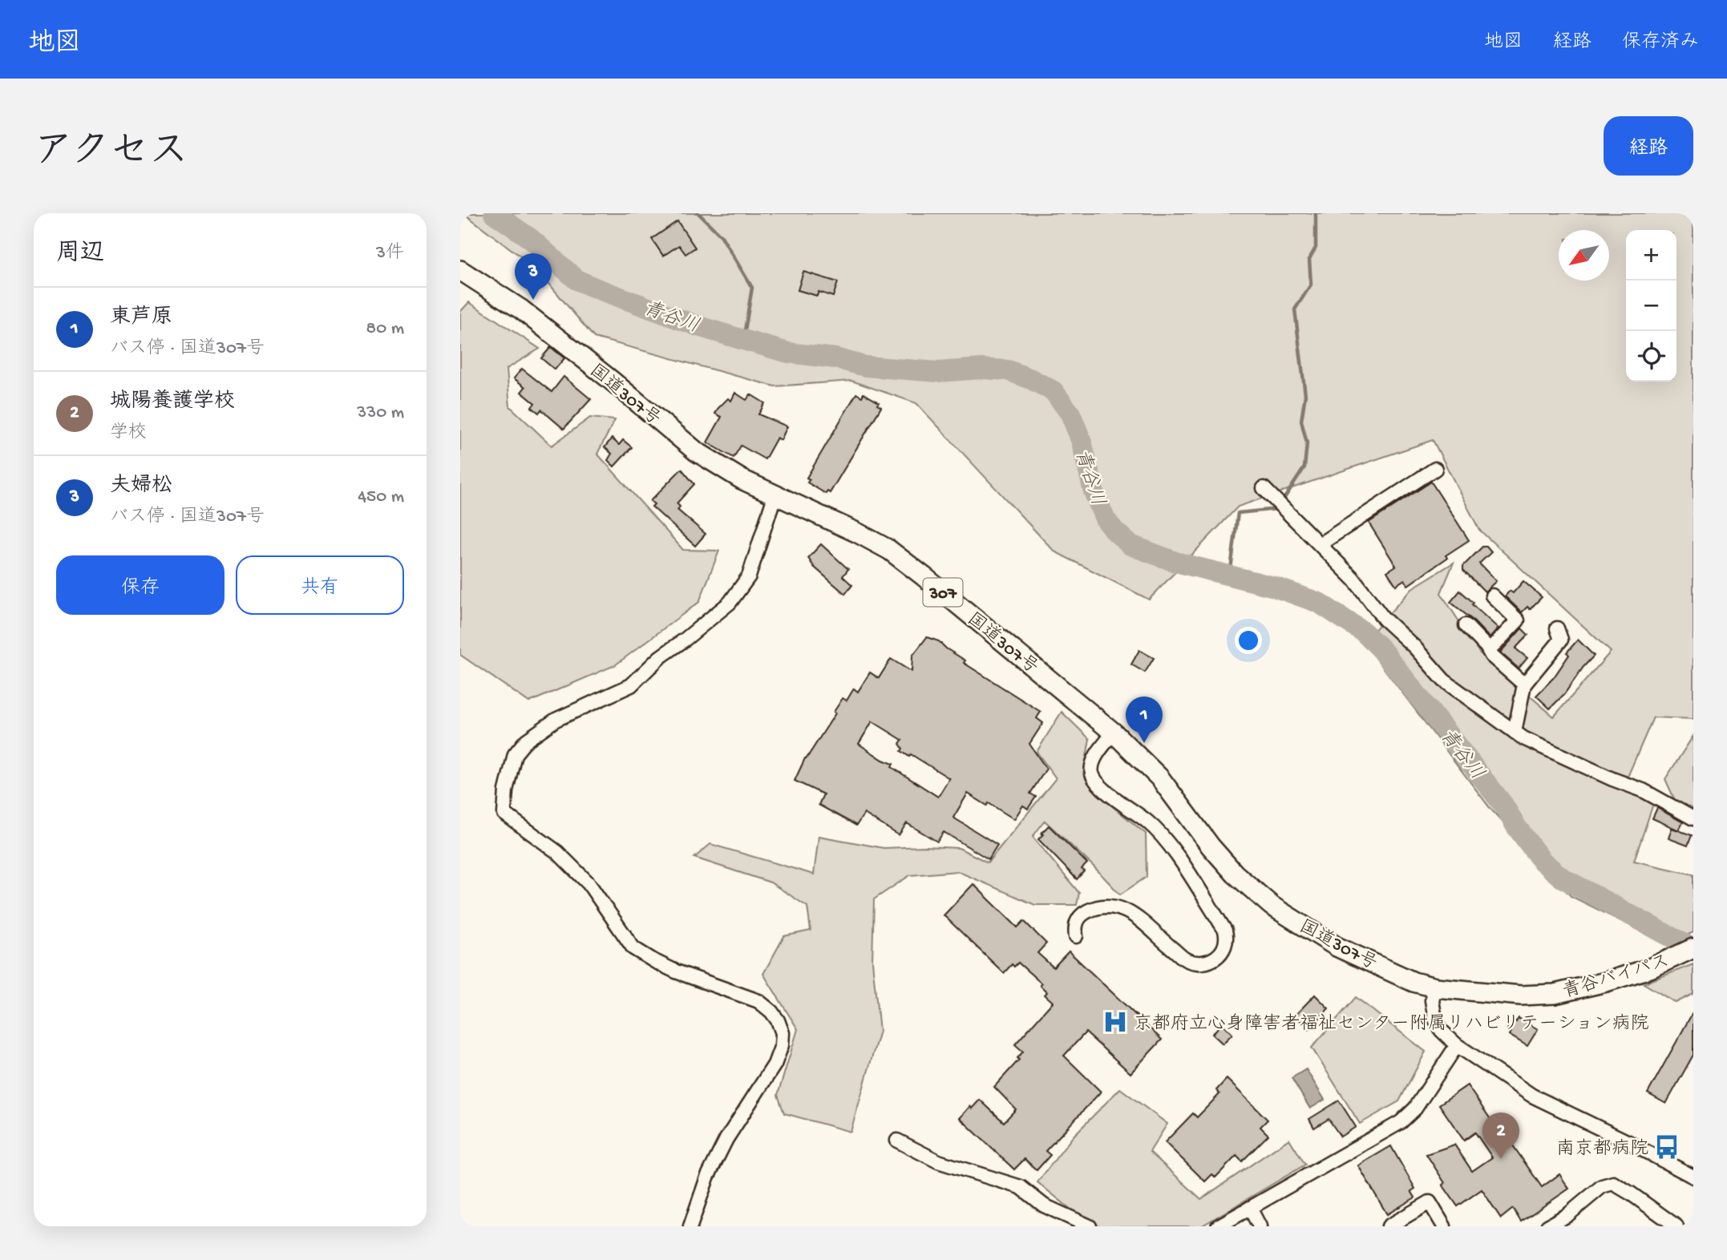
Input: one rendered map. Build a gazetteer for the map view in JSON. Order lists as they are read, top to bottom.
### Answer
{
  "streets": {
    "highway": ["国道307号", "307", "青谷バイパス"]
  },
  "crossings": [
    ["国道307号", "青谷バイパス"]
  ],
  "water": ["青谷川"],
  "places": {
    "hospital": ["京都府立心身障害者福祉センター附属リハビリテーション病院"],
    "bus stop": ["南京都病院"]
  },
  "north": "bottom left",
  "page": {
    "header": "地図",
    "nav": ["地図", "経路", "保存済み"],
    "title": "アクセス",
    "buttons": [
      "経路",
      ["保存", "共有"]
    ],
    "heading": ["周辺", "3件"],
    "map_buttons": ["+", "−"],
    "pins": ["3", "1", "2"],
    "list": [
      {
        "mark": "1",
        "name": "東芦原",
        "note": "バス停 · 国道307号",
        "value": "80 m"
      },
      {
        "mark": "2",
        "name": "城陽養護学校",
        "note": "学校",
        "value": "330 m"
      },
      {
        "mark": "3",
        "name": "夫婦松",
        "note": "バス停 · 国道307号",
        "value": "450 m"
      }
    ]
  }
}
